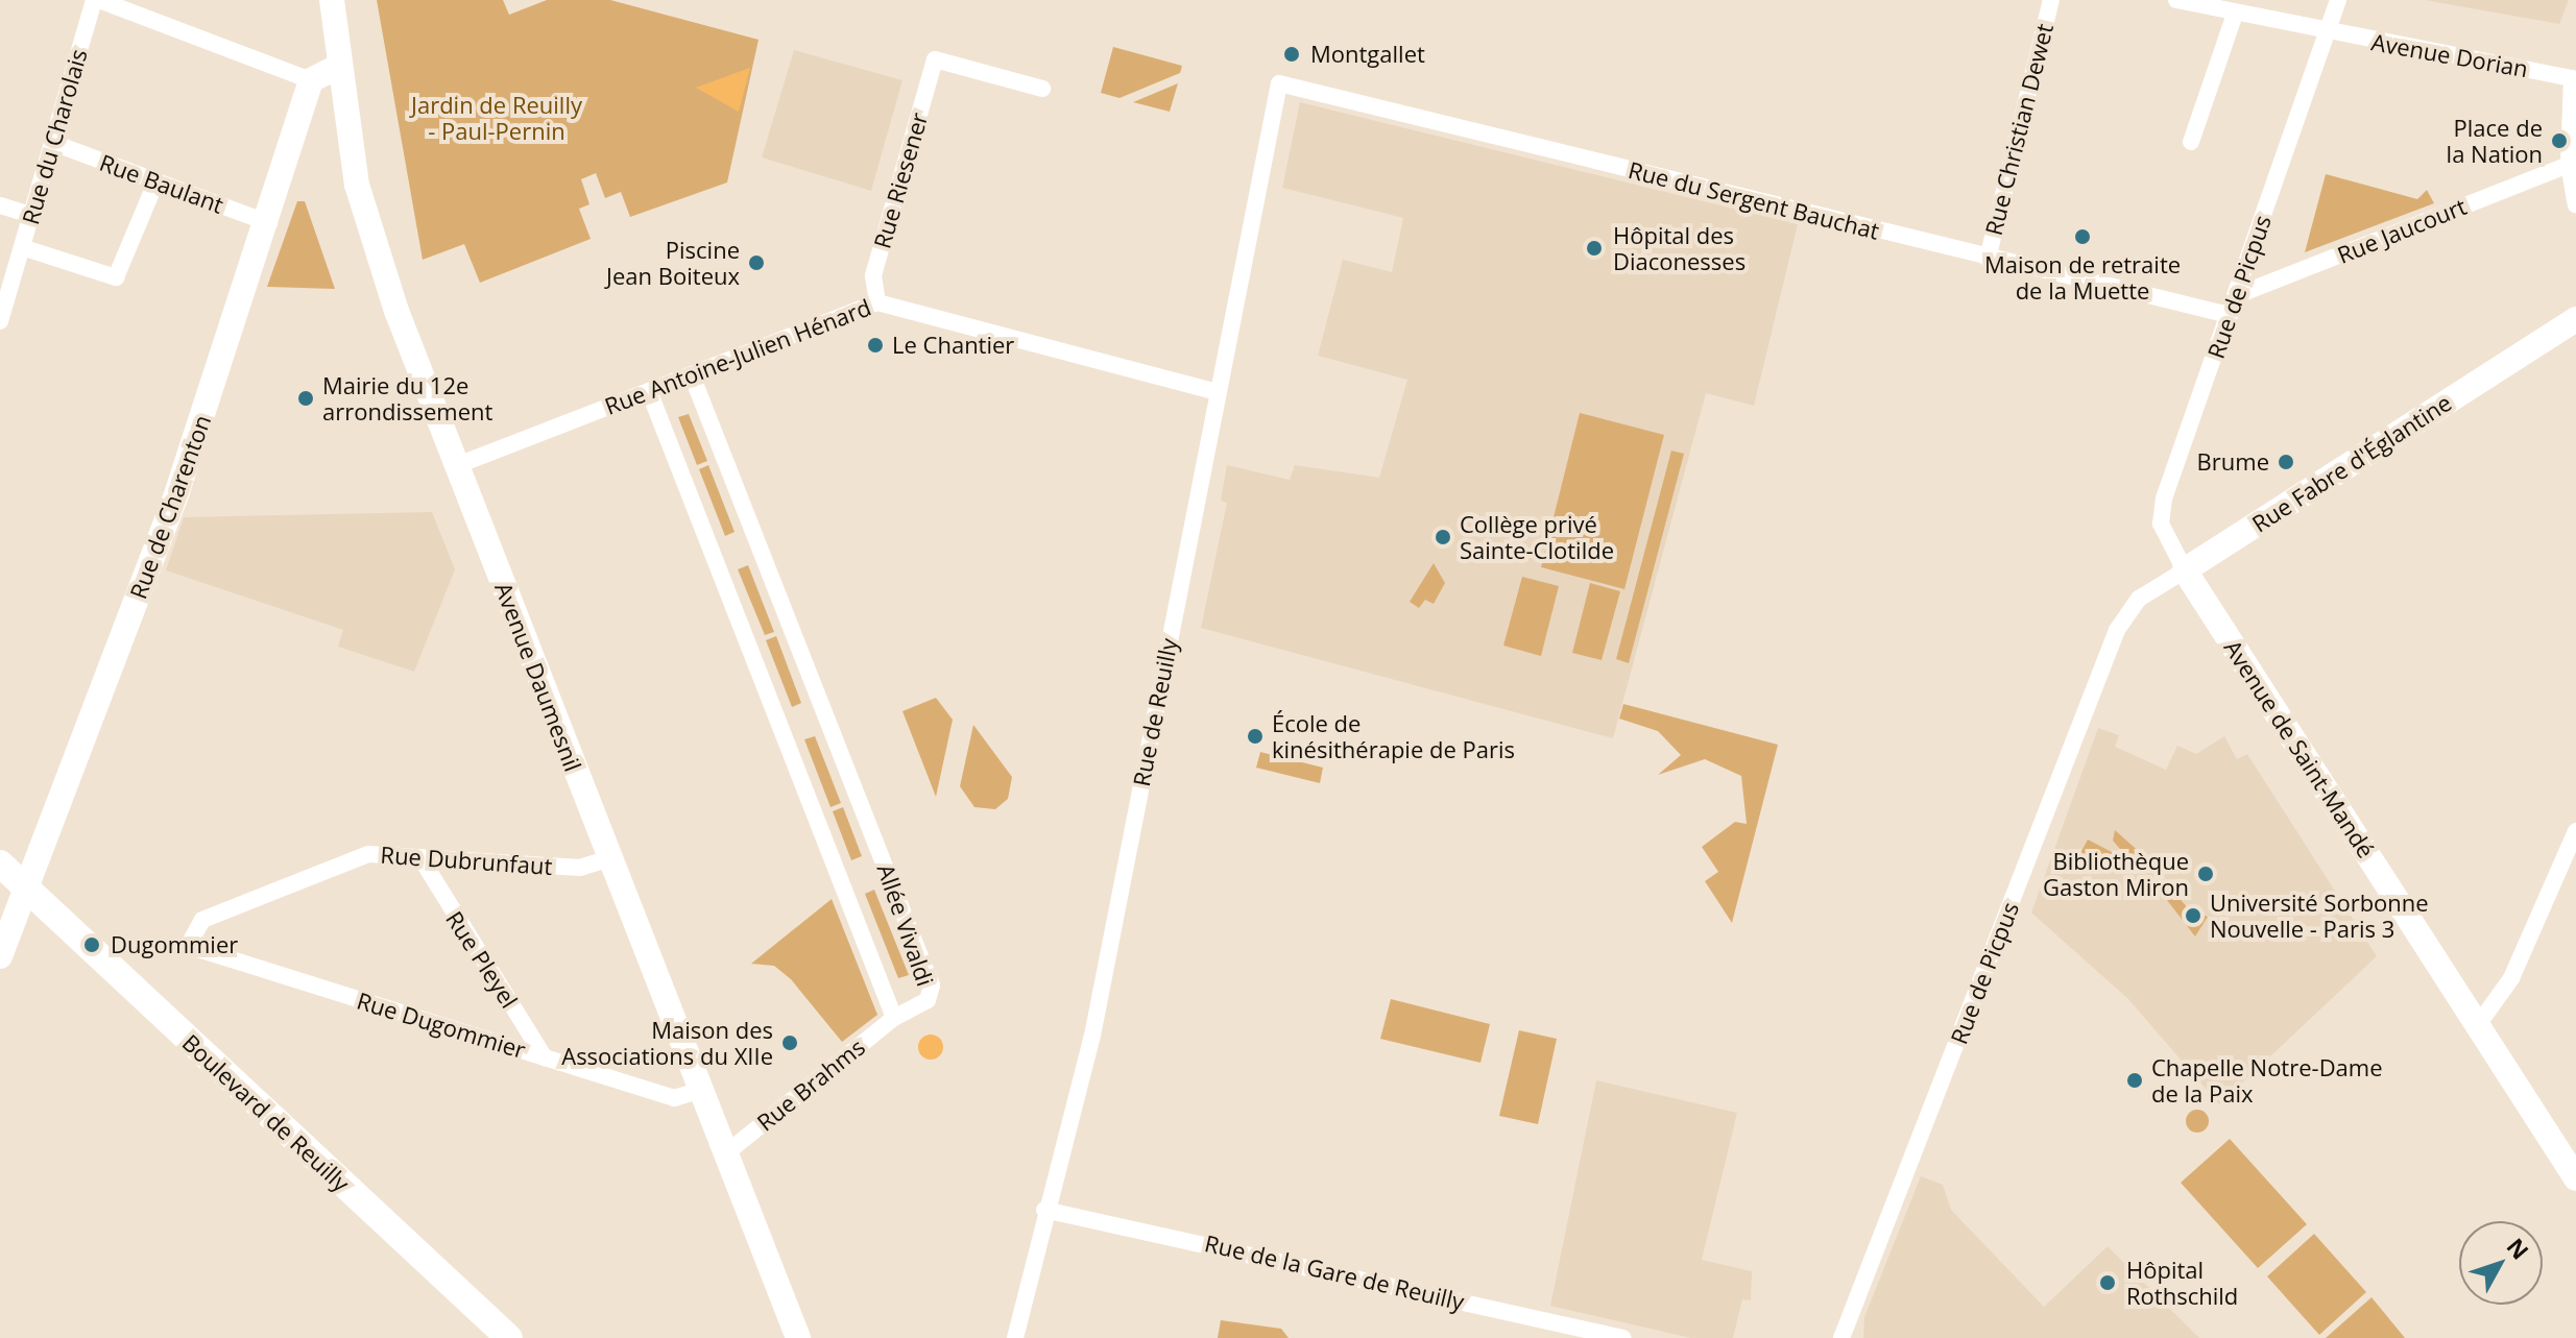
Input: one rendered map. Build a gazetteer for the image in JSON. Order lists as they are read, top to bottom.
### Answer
{
  "streets": {
    "main road": ["Boulevard de Reuilly"],
    "street": [
      "Avenue Dorian",
      "Rue Christian Dewet",
      "Rue du Charolais",
      "Rue Riesener",
      "Rue Baulant",
      "Rue du Sergent Bauchat",
      "Rue Jaucourt",
      "Rue de Picpus",
      "Rue Antoine-Julien Hénard",
      "Rue Fabre d'Églantine",
      "Rue de Charenton",
      "Avenue Daumesnil",
      "Rue de Reuilly",
      "Avenue de Saint-Mandé",
      "Rue Dubrunfaut",
      "Allée Vivaldi",
      "Rue Pleyel",
      "Rue Dugommier",
      "Rue Brahms",
      "Rue de la Gare de Reuilly"
    ]
  },
  "crossings": [
    ["Avenue Dorian", "Rue Jaucourt"],
    ["Avenue Dorian", "Rue de Picpus"],
    ["Rue Christian Dewet", "Rue du Sergent Bauchat"],
    ["Rue du Charolais", "Rue Baulant"],
    ["Rue Riesener", "Rue Antoine-Julien Hénard"],
    ["Rue Baulant", "Rue de Charenton"],
    ["Rue du Sergent Bauchat", "Rue de Picpus"],
    ["Rue du Sergent Bauchat", "Rue de Reuilly"],
    ["Rue Jaucourt", "Rue de Picpus"],
    ["Rue de Picpus", "Rue Fabre d'Églantine"],
    ["Rue de Picpus", "Avenue de Saint-Mandé"],
    ["Rue Antoine-Julien Hénard", "Avenue Daumesnil"],
    ["Rue Antoine-Julien Hénard", "Rue de Reuilly"],
    ["Rue Antoine-Julien Hénard", "Allée Vivaldi"],
    ["Rue Fabre d'Églantine", "Avenue de Saint-Mandé"],
    ["Rue de Charenton", "Boulevard de Reuilly"],
    ["Avenue Daumesnil", "Rue Dubrunfaut"],
    ["Avenue Daumesnil", "Rue Dugommier"],
    ["Avenue Daumesnil", "Rue Brahms"],
    ["Rue de Reuilly", "Rue de la Gare de Reuilly"],
    ["Rue Dubrunfaut", "Rue Pleyel"],
    ["Rue Dubrunfaut", "Rue Dugommier"],
    ["Allée Vivaldi", "Rue Brahms"],
    ["Rue Pleyel", "Rue Dugommier"]
  ],
  "parks": ["Jardin de Reuilly - Paul-Pernin"],
  "places": [
    "Montgallet",
    "Place de la Nation",
    "Maison de retraite de la Muette",
    "Hôpital des Diaconesses",
    "Piscine Jean Boiteux",
    "Le Chantier",
    "Mairie du 12e arrondissement",
    "Brume",
    "Collège privé Sainte-Clotilde",
    "École de kinésithérapie de Paris",
    "Bibliothèque Gaston Miron",
    "Université Sorbonne Nouvelle - Paris 3",
    "Dugommier",
    "Maison des Associations du XIIe",
    "Chapelle Notre-Dame de la Paix",
    "Hôpital Rothschild"
  ],
  "north": "top right"
}
